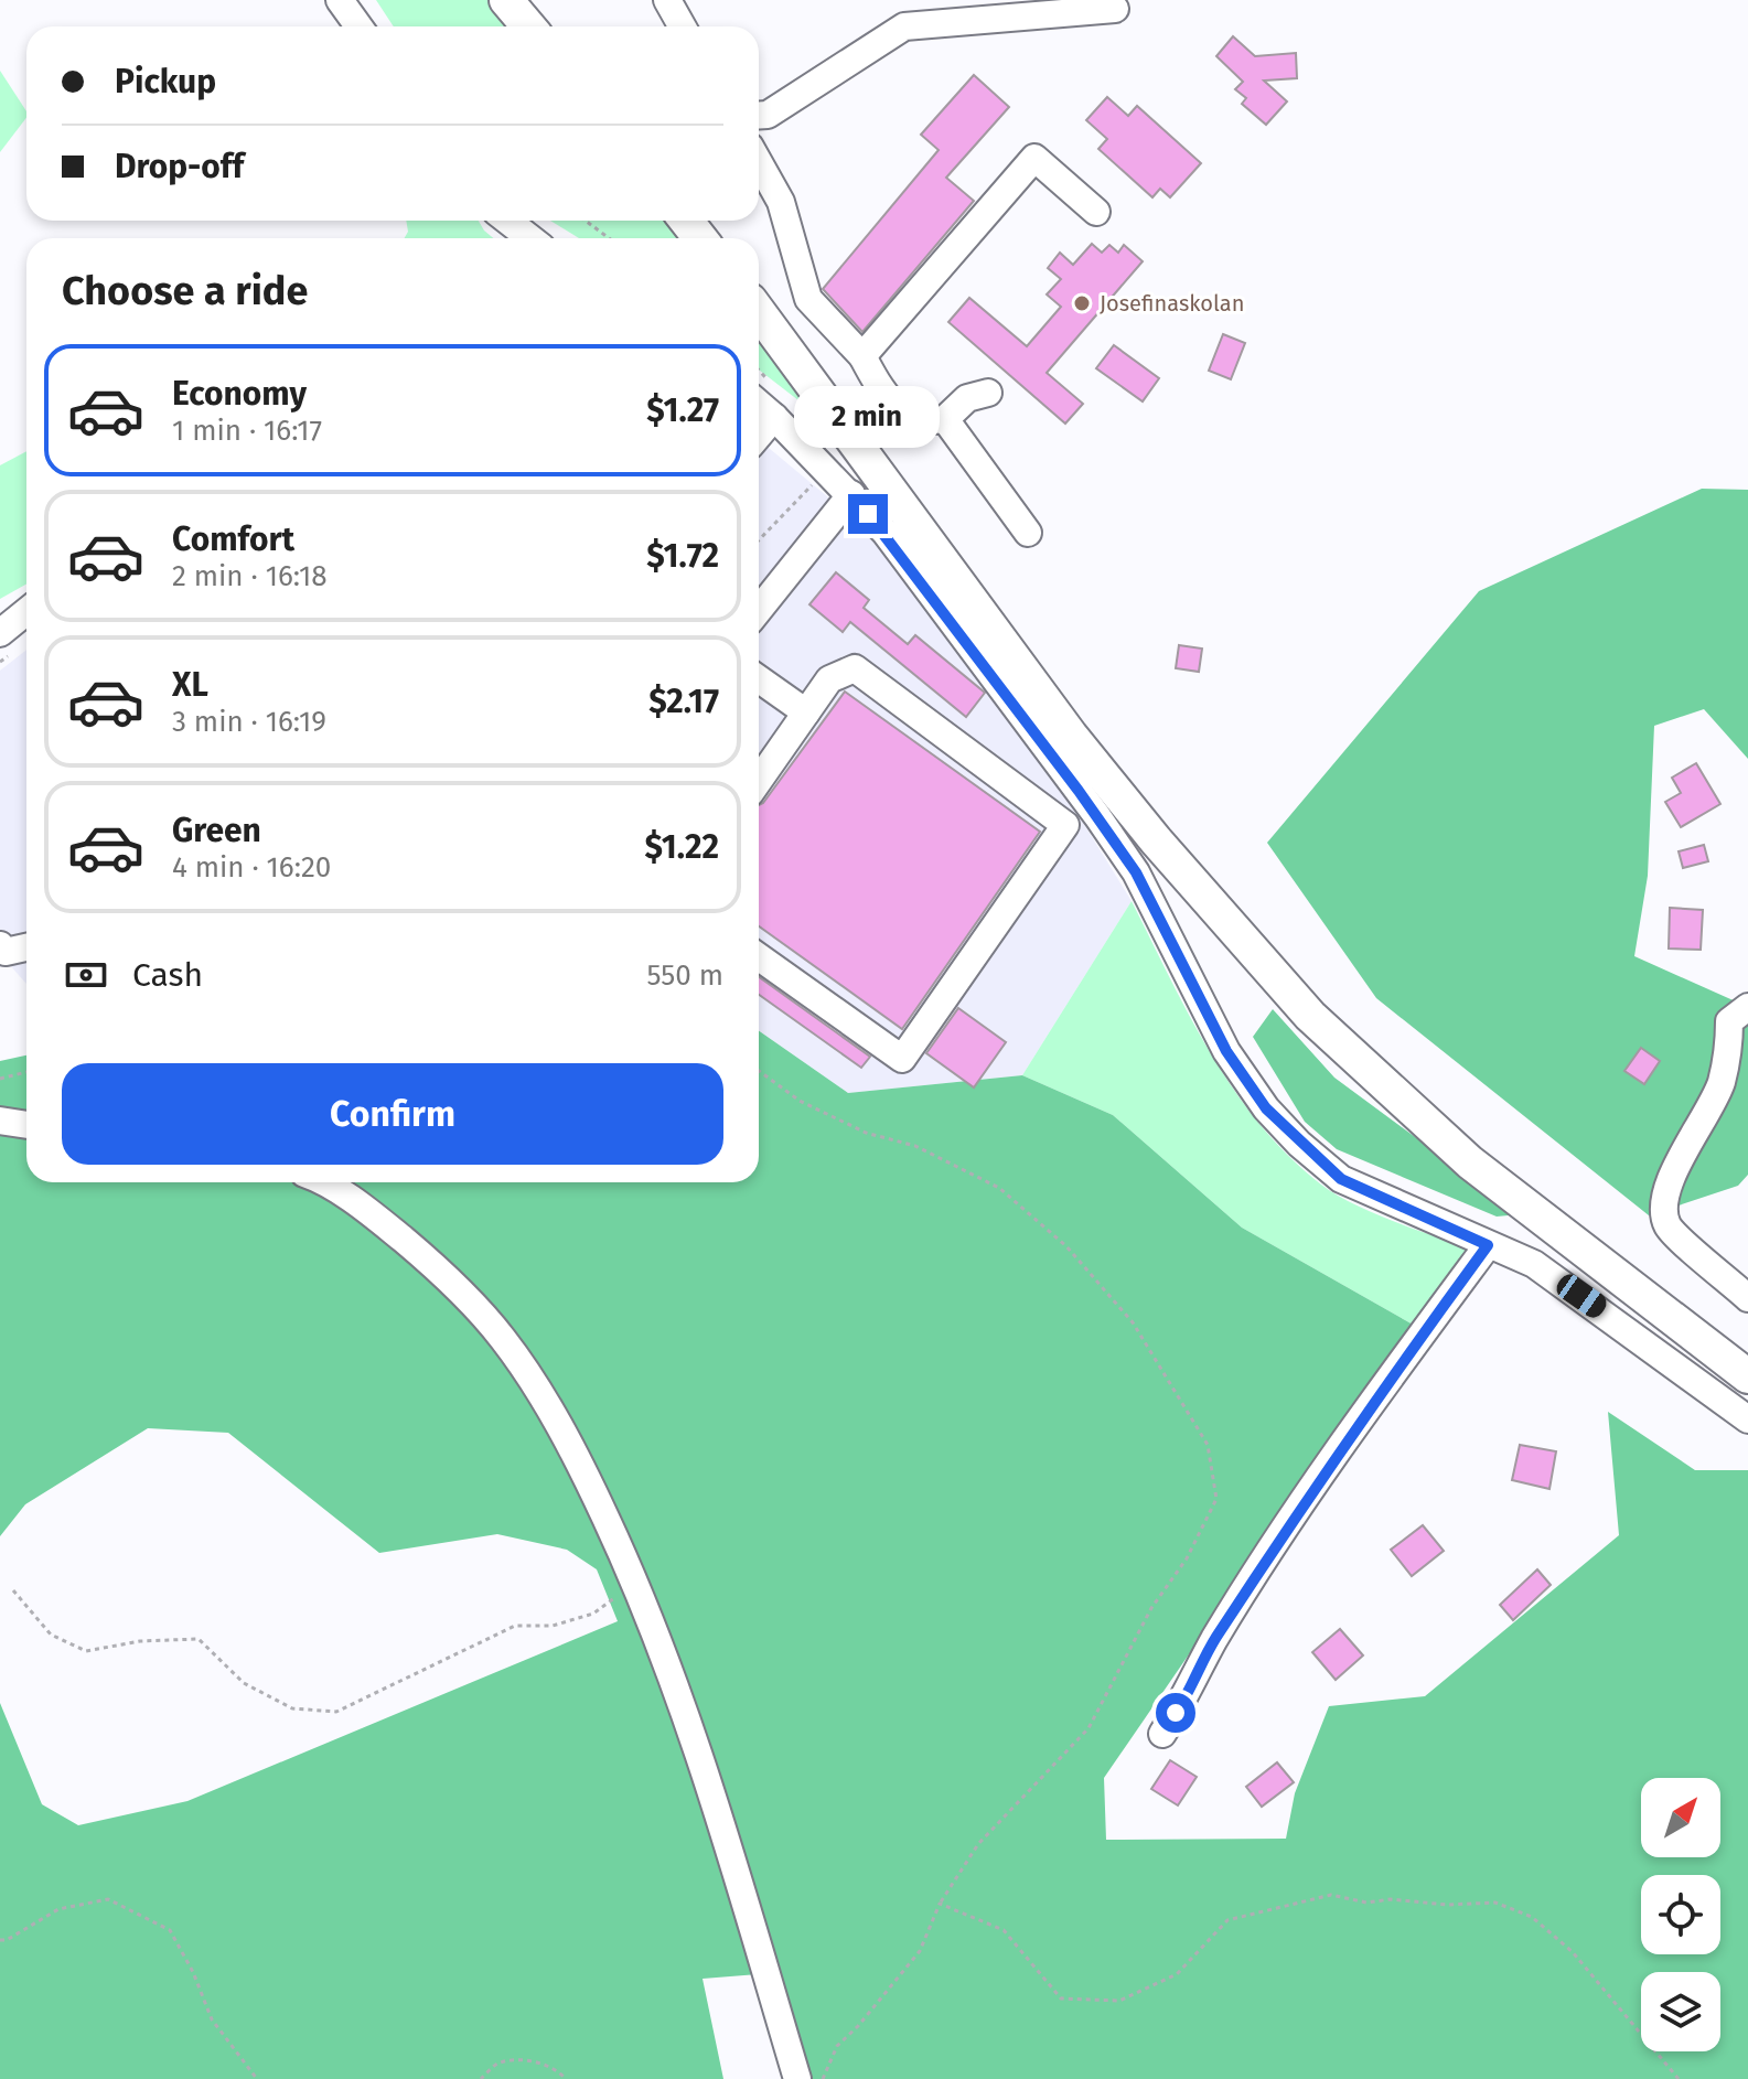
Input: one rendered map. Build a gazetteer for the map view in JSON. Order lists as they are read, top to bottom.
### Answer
{
  "places": ["Josefinaskolan"],
  "north": "top right",
  "page": {
    "banner": ["Pickup", "Drop-off"],
    "heading": "Choose a ride",
    "list": [
      {
        "name": "Economy",
        "note": "1 min · 16:17",
        "value": "$1.27"
      },
      {
        "name": "Comfort",
        "note": "2 min · 16:18",
        "value": "$1.72"
      },
      {
        "name": "XL",
        "note": "3 min · 16:19",
        "value": "$2.17"
      },
      {
        "name": "Green",
        "note": "4 min · 16:20",
        "value": "$1.22"
      }
    ],
    "bubble": "2 min",
    "pay": ["Cash", "550 m"],
    "buttons": "Confirm"
  }
}
